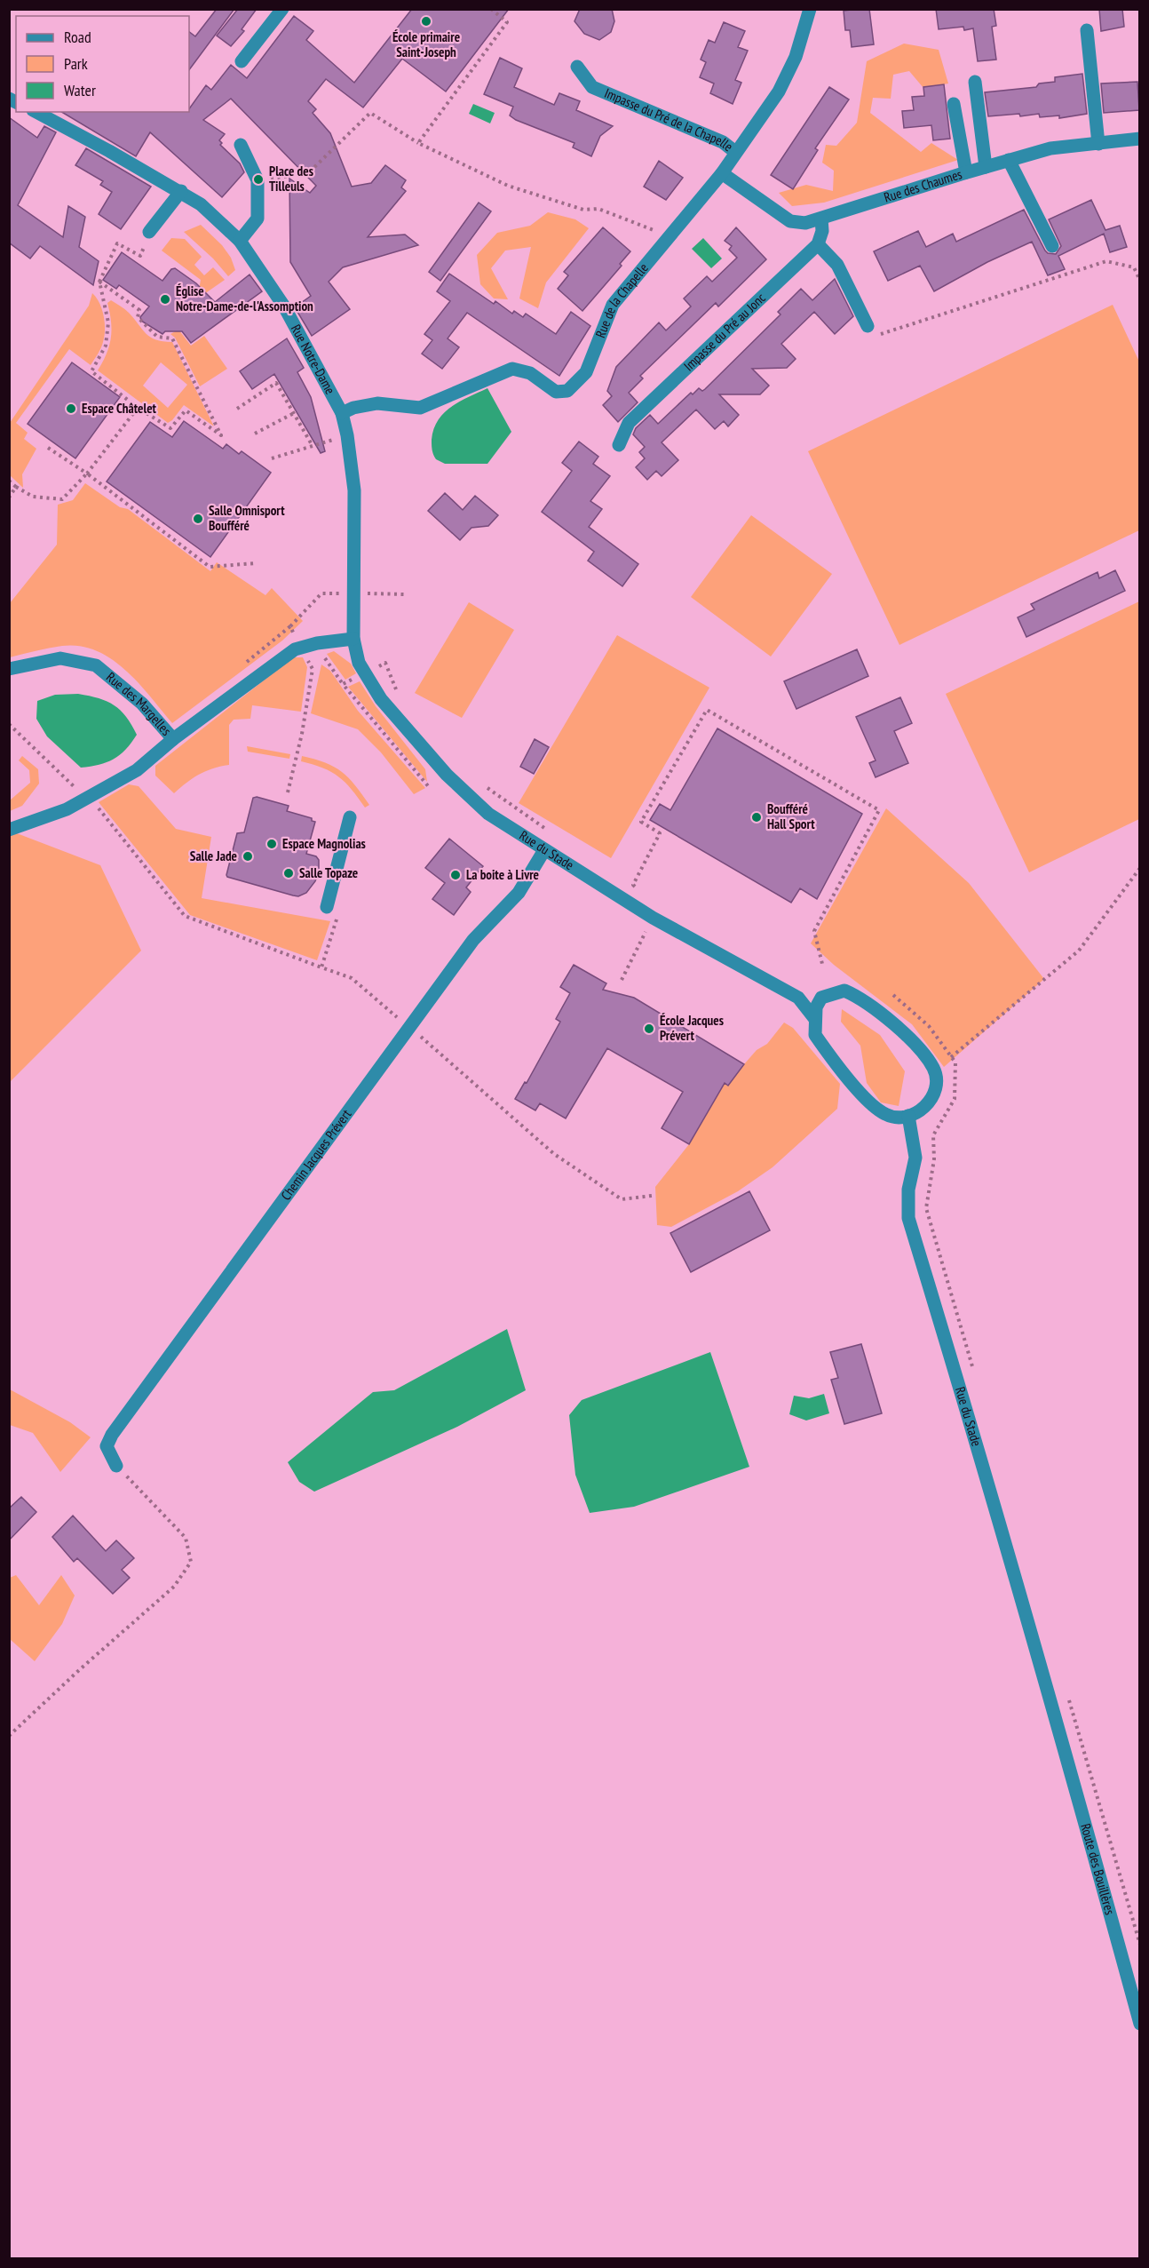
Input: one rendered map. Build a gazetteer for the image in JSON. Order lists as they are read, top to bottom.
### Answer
{
  "streets": {
    "street": [
      "Impasse du Pré de la Chapelle",
      "Rue des Chaumes",
      "Rue de la Chapelle",
      "Impasse du Pré au Jonc",
      "Rue Notre-Dame",
      "Rue des Margelles",
      "Rue du Stade",
      "Chemin Jacques Prévert",
      "Route des Bouillères"
    ]
  },
  "crossings": [
    ["Impasse du Pré de la Chapelle", "Rue de la Chapelle"],
    ["Rue des Chaumes", "Rue de la Chapelle"],
    ["Rue de la Chapelle", "Rue Notre-Dame"],
    ["Rue Notre-Dame", "Rue du Stade"],
    ["Rue du Stade", "Chemin Jacques Prévert"],
    ["Rue du Stade", "Route des Bouillères"]
  ],
  "places": [
    "École primaire Saint-Joseph",
    "Place des Tilleuls",
    "Église Notre-Dame-de-l'Assomption",
    "Espace Châtelet",
    "Salle Omnisport Boufféré",
    "Boufféré Hall Sport",
    "Espace Magnolias",
    "Salle Jade",
    "Salle Topaze",
    "La boite à Livre",
    "École Jacques Prévert"
  ],
  "legend": ["Road", "Park", "Water"]
}
